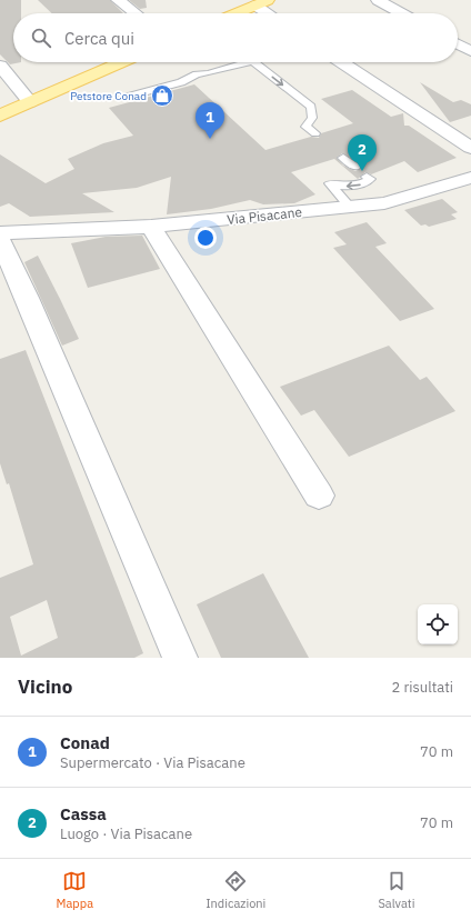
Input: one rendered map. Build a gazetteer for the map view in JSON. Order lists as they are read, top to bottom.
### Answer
{
  "streets": {
    "street": ["Via Pisacane"]
  },
  "places": {
    "shop": ["Petstore Conad"]
  },
  "page": {
    "search": "Cerca qui",
    "pins": ["1", "2"],
    "heading": ["Vicino", "2 risultati"],
    "list": [
      {
        "mark": "1",
        "name": "Conad",
        "note": "Supermercato · Via Pisacane",
        "value": "70 m"
      },
      {
        "mark": "2",
        "name": "Cassa",
        "note": "Luogo · Via Pisacane",
        "value": "70 m"
      }
    ],
    "nav": ["Mappa", "Indicazioni", "Salvati"]
  }
}
